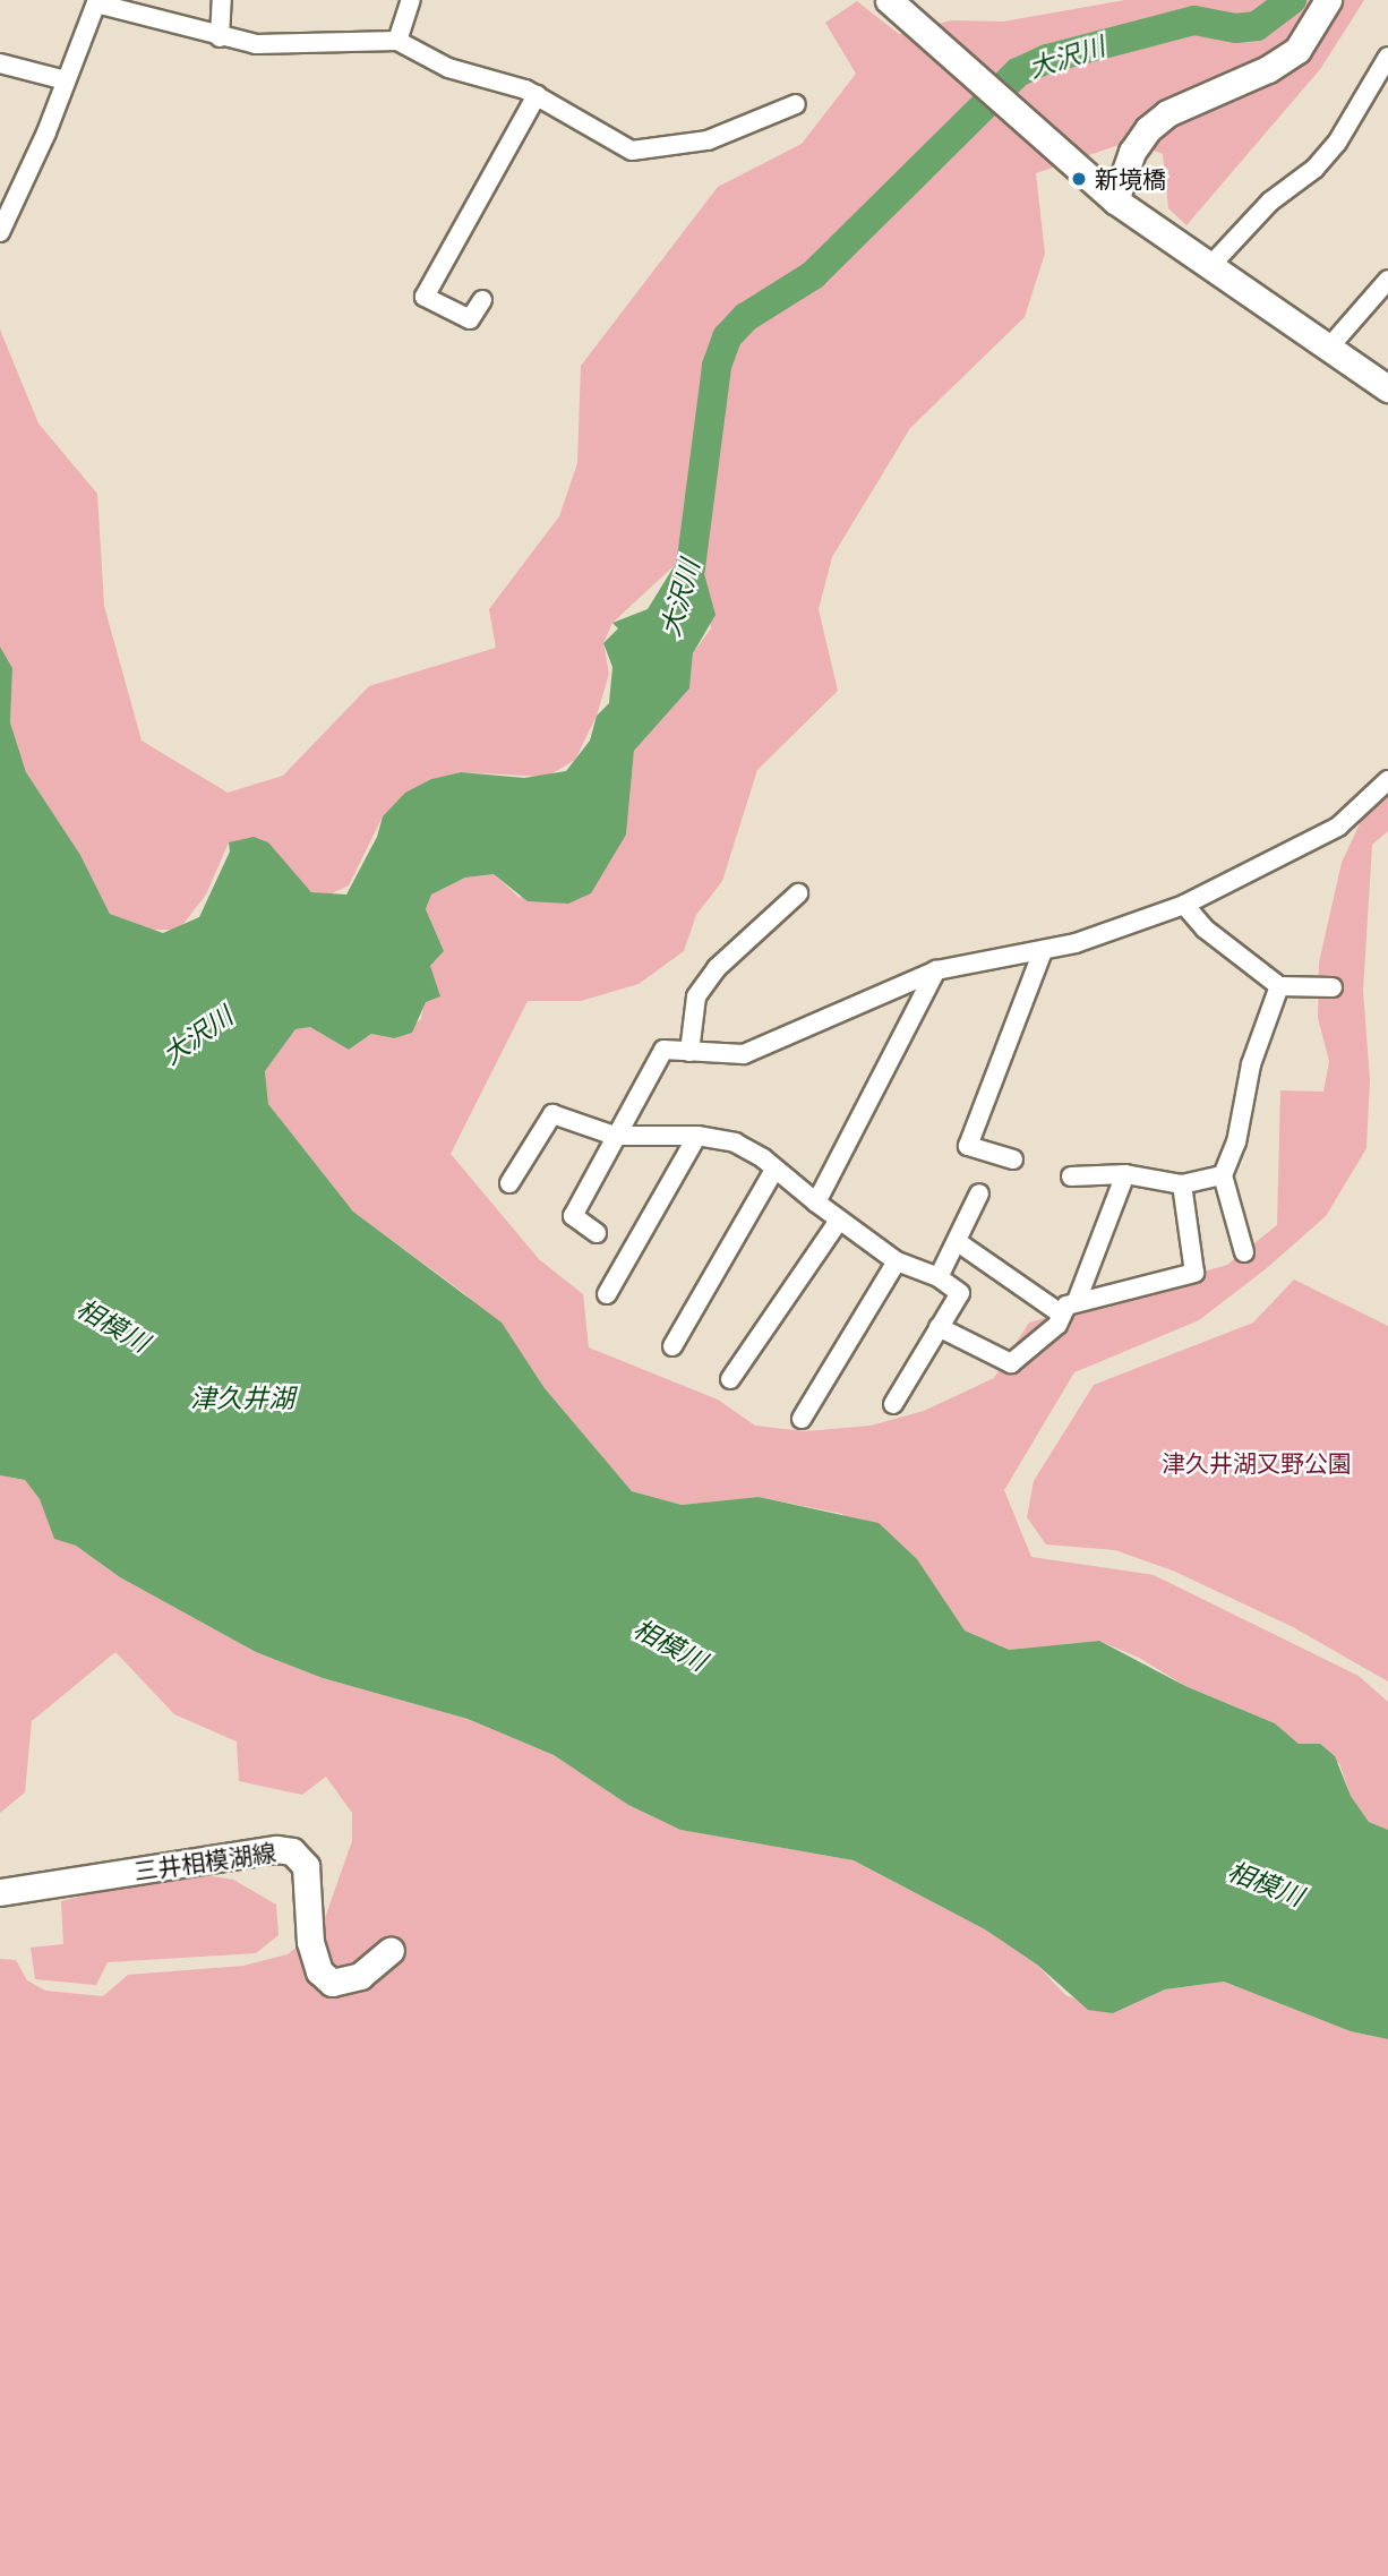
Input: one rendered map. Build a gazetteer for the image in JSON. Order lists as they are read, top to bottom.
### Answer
{
  "streets": {
    "street": ["三井相模湖線"]
  },
  "water": ["大沢川", "相模川", "津久井湖"],
  "parks": ["津久井湖又野公園"],
  "places": ["新境橋"]
}
